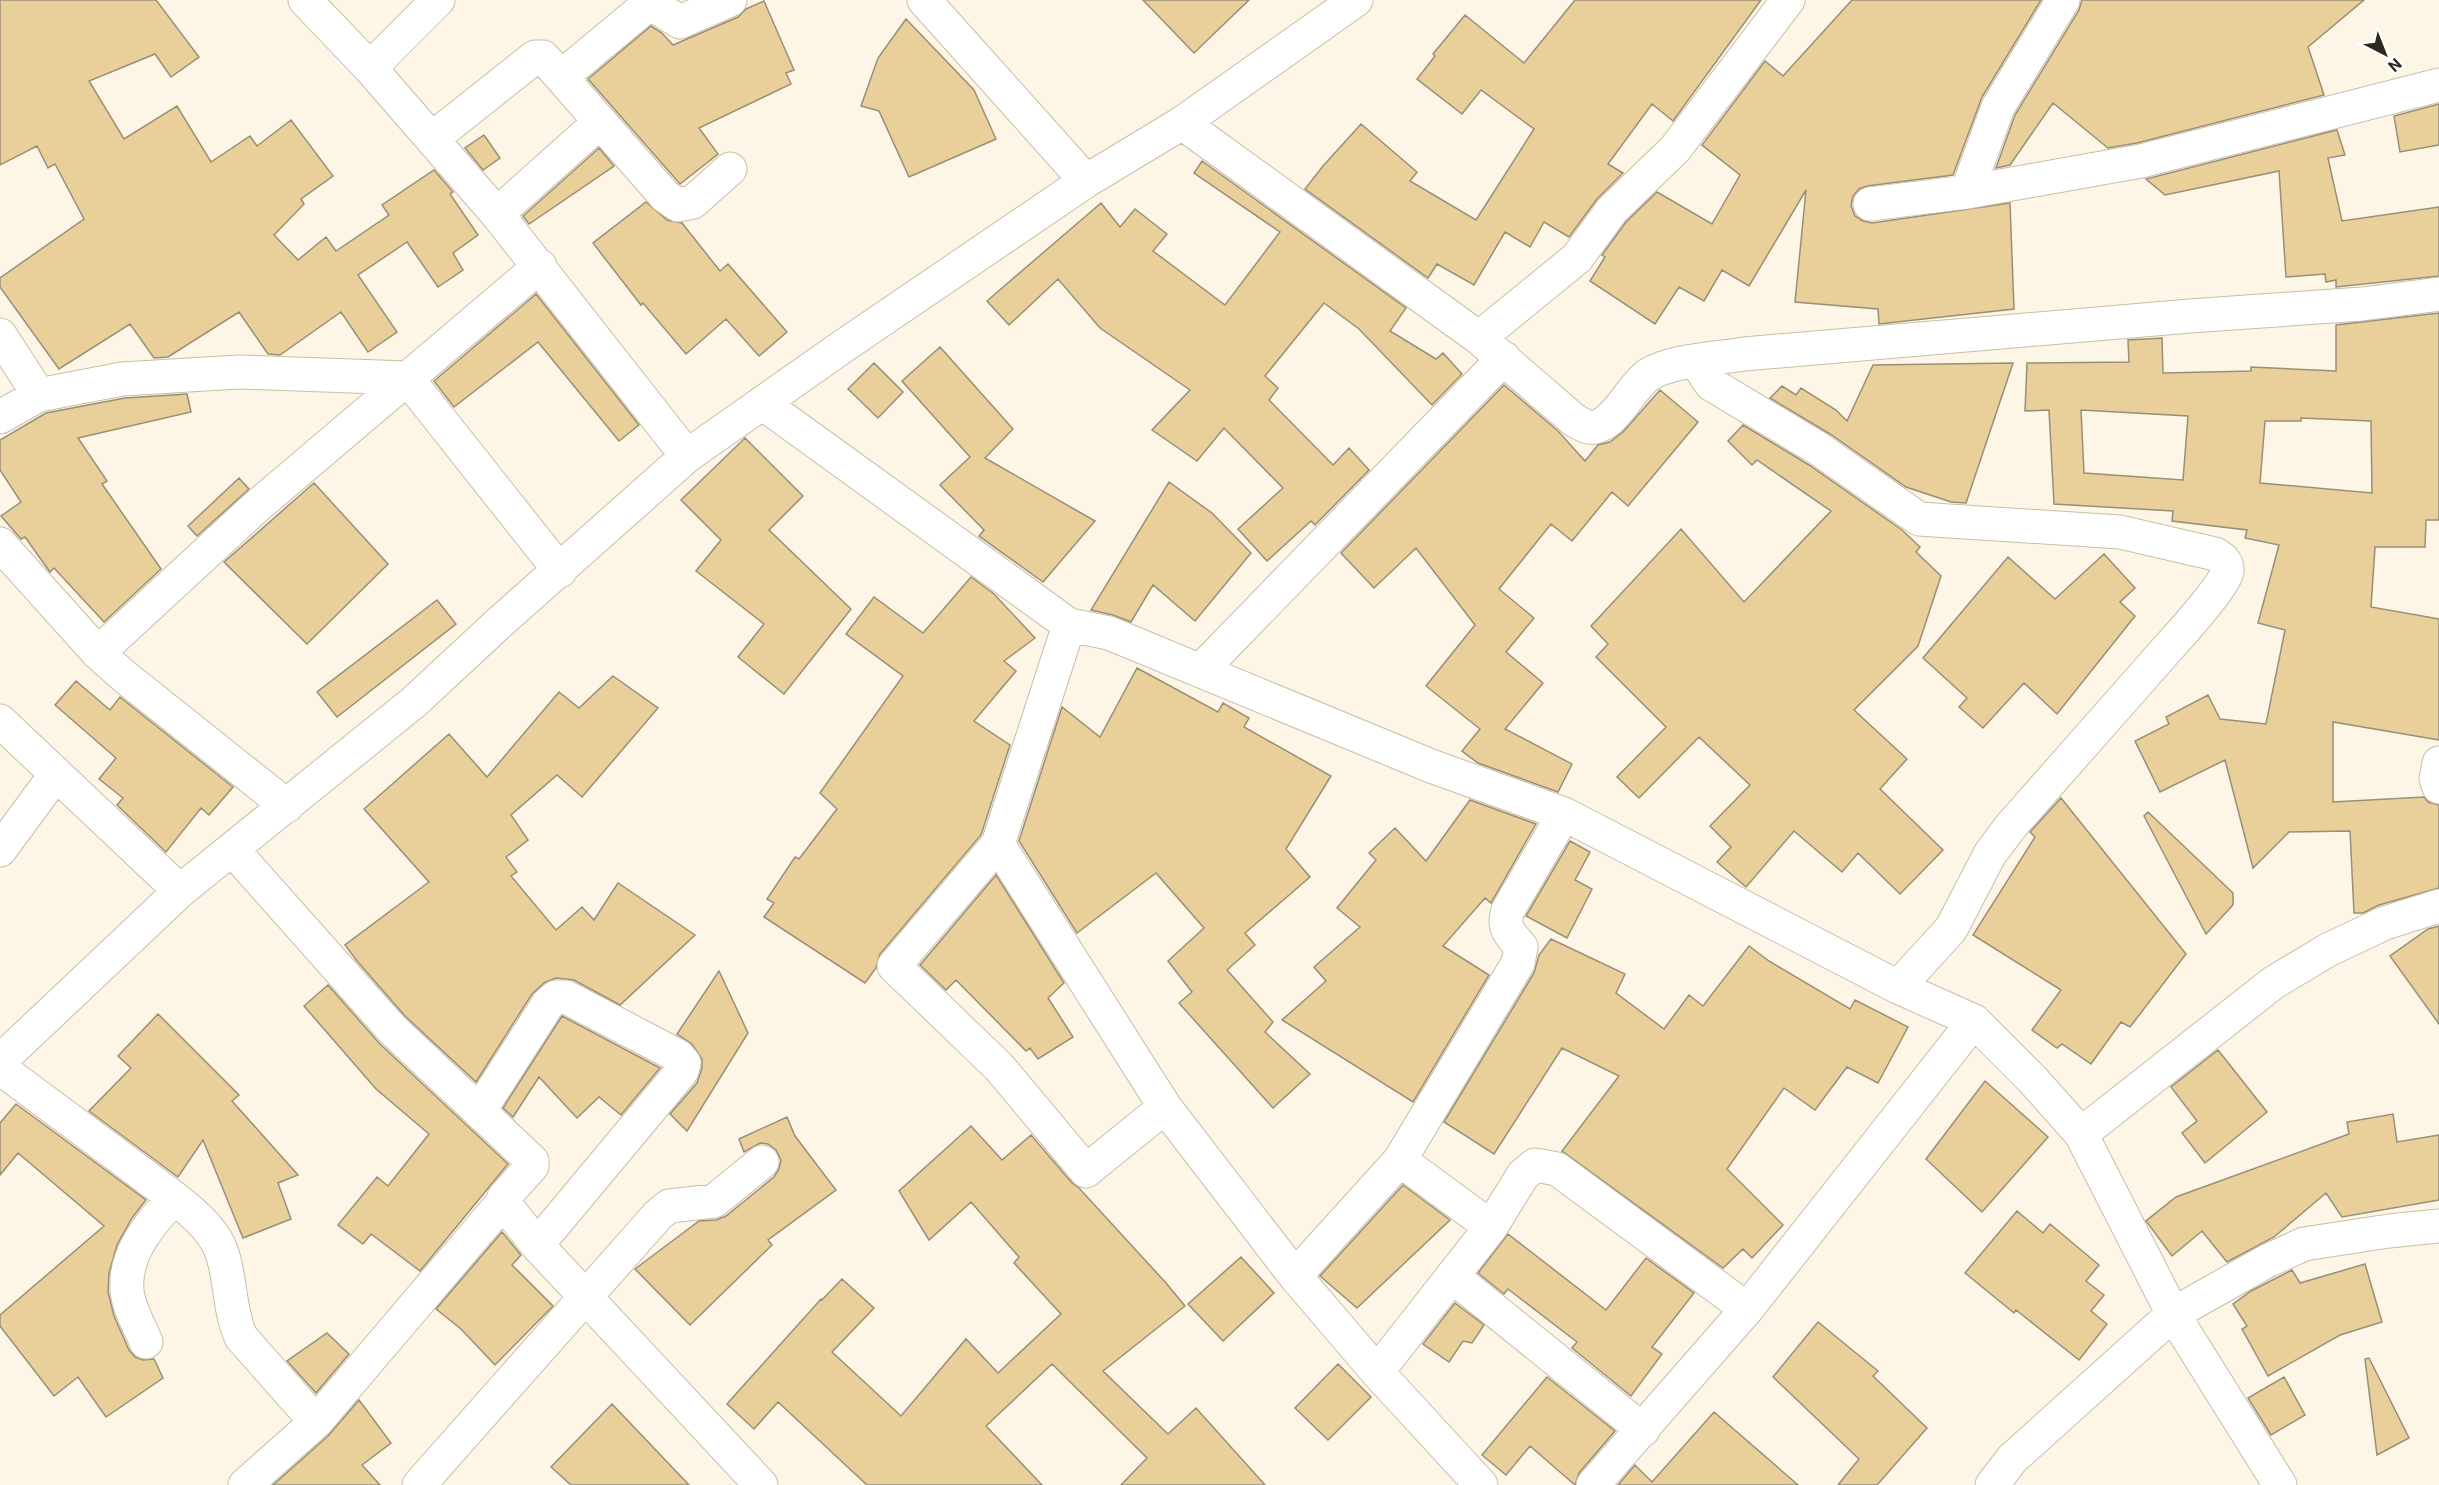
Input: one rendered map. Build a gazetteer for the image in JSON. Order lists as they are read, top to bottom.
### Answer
{
  "north": "bottom right"
}
